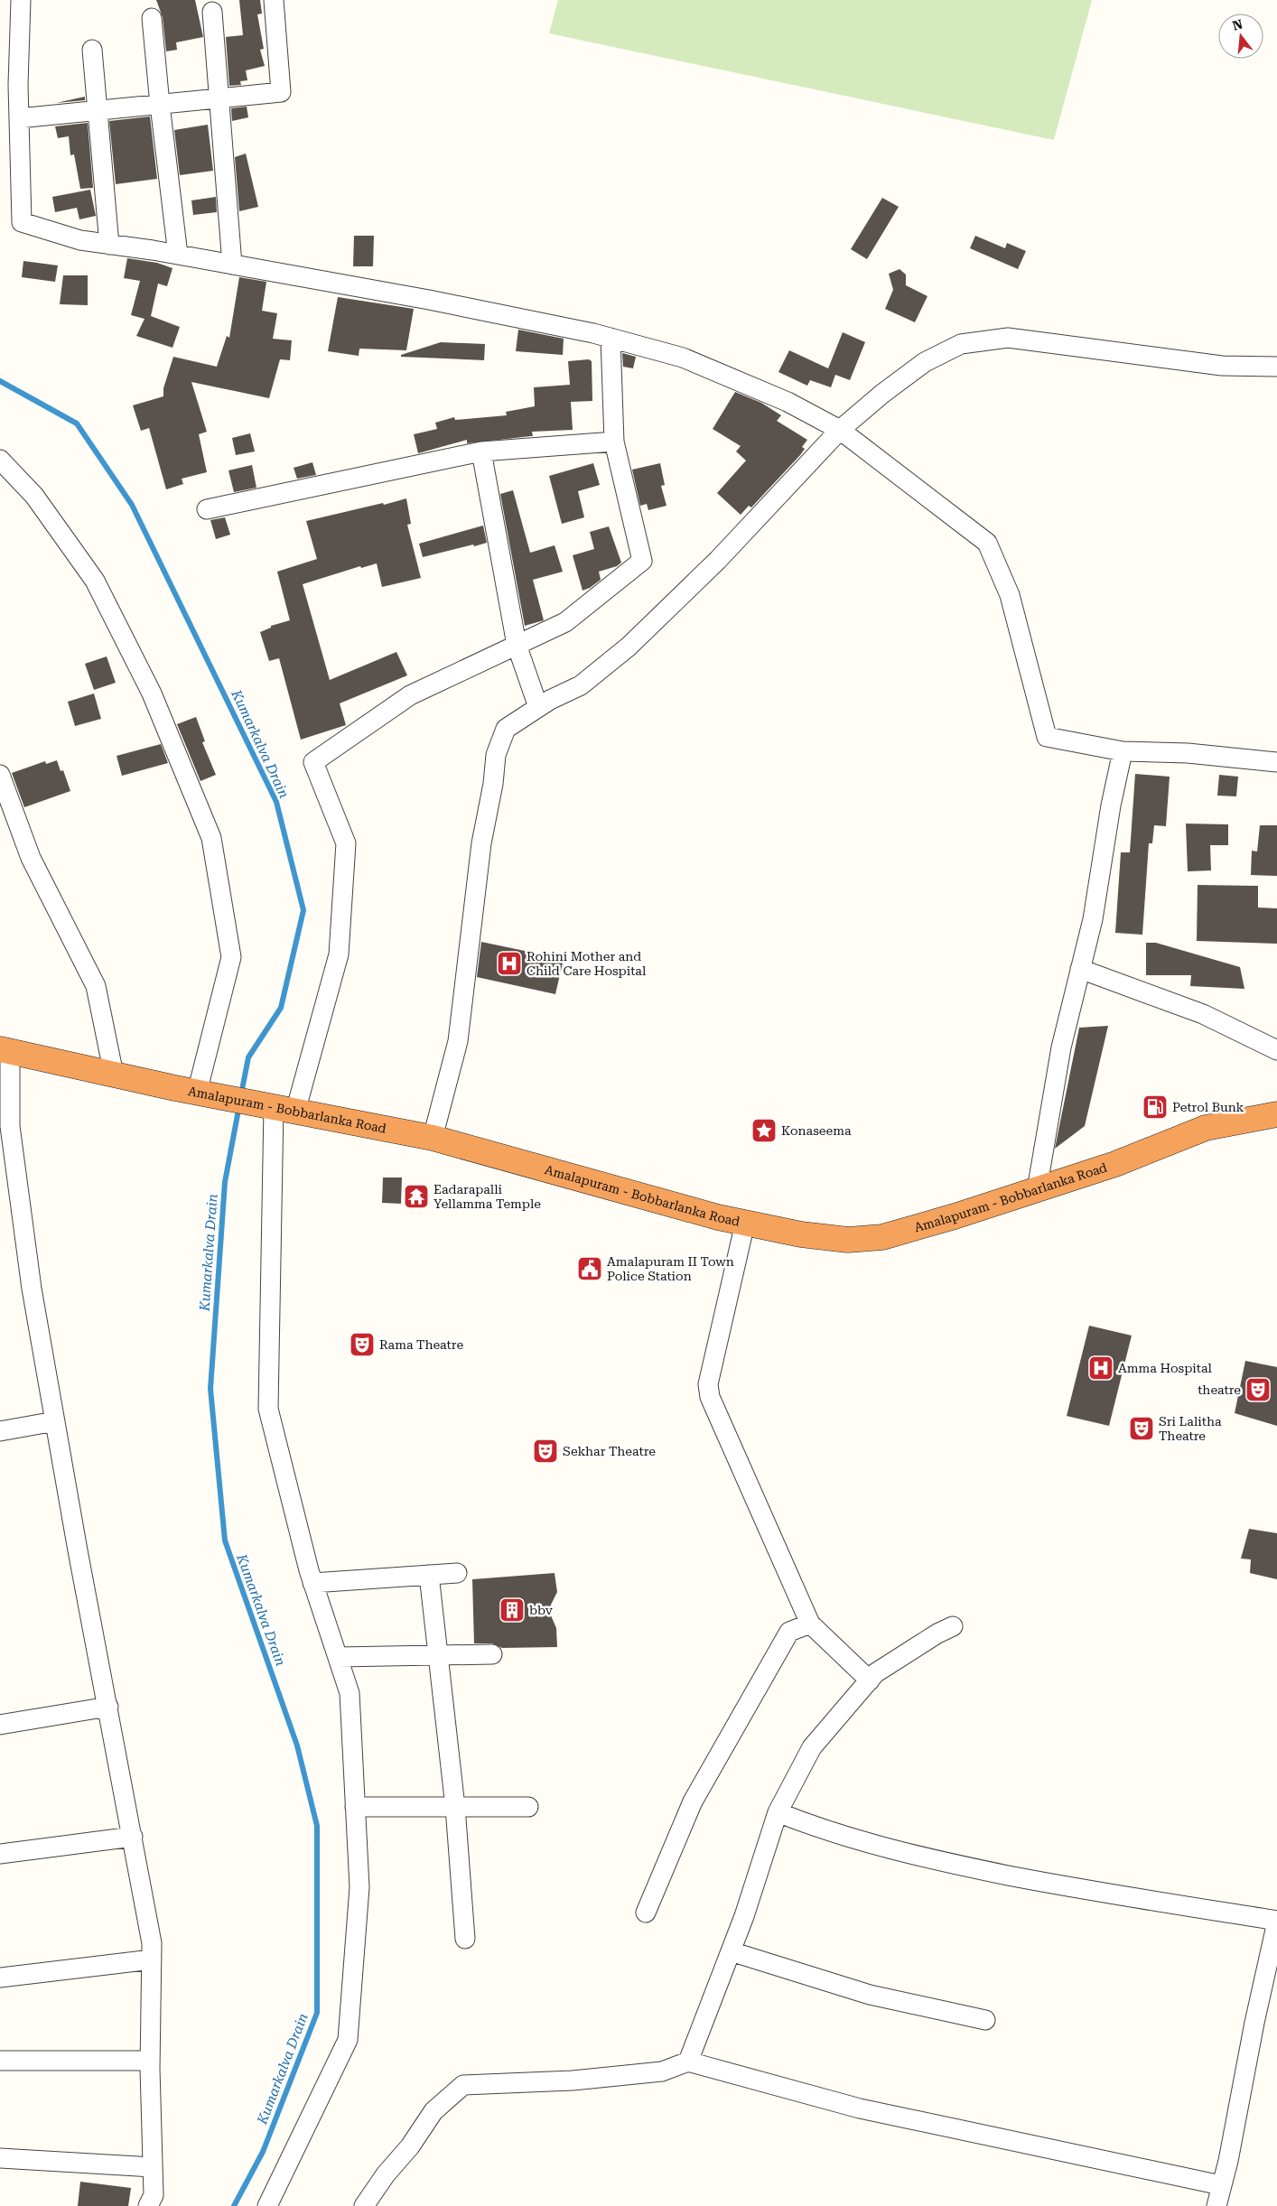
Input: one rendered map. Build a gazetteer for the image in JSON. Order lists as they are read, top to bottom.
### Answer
{
  "streets": {
    "highway": ["Amalapuram - Bobbarlanka Road"]
  },
  "water": ["Kumarkalva Drain"],
  "places": {
    "hospital": ["Rohini Mother and Child Care Hospital", "Amma Hospital"],
    "fuel station": ["Petrol Bunk"],
    "place": ["Konaseema"],
    "temple": ["Eadarapalli Yellamma Temple"],
    "public building": ["Amalapuram II Town Police Station"],
    "theatre": [
      "Rama Theatre",
      "theatre",
      "Sri Lalitha Theatre",
      "Sekhar Theatre"
    ],
    "building": ["bbv"]
  },
  "north": "top"
}
